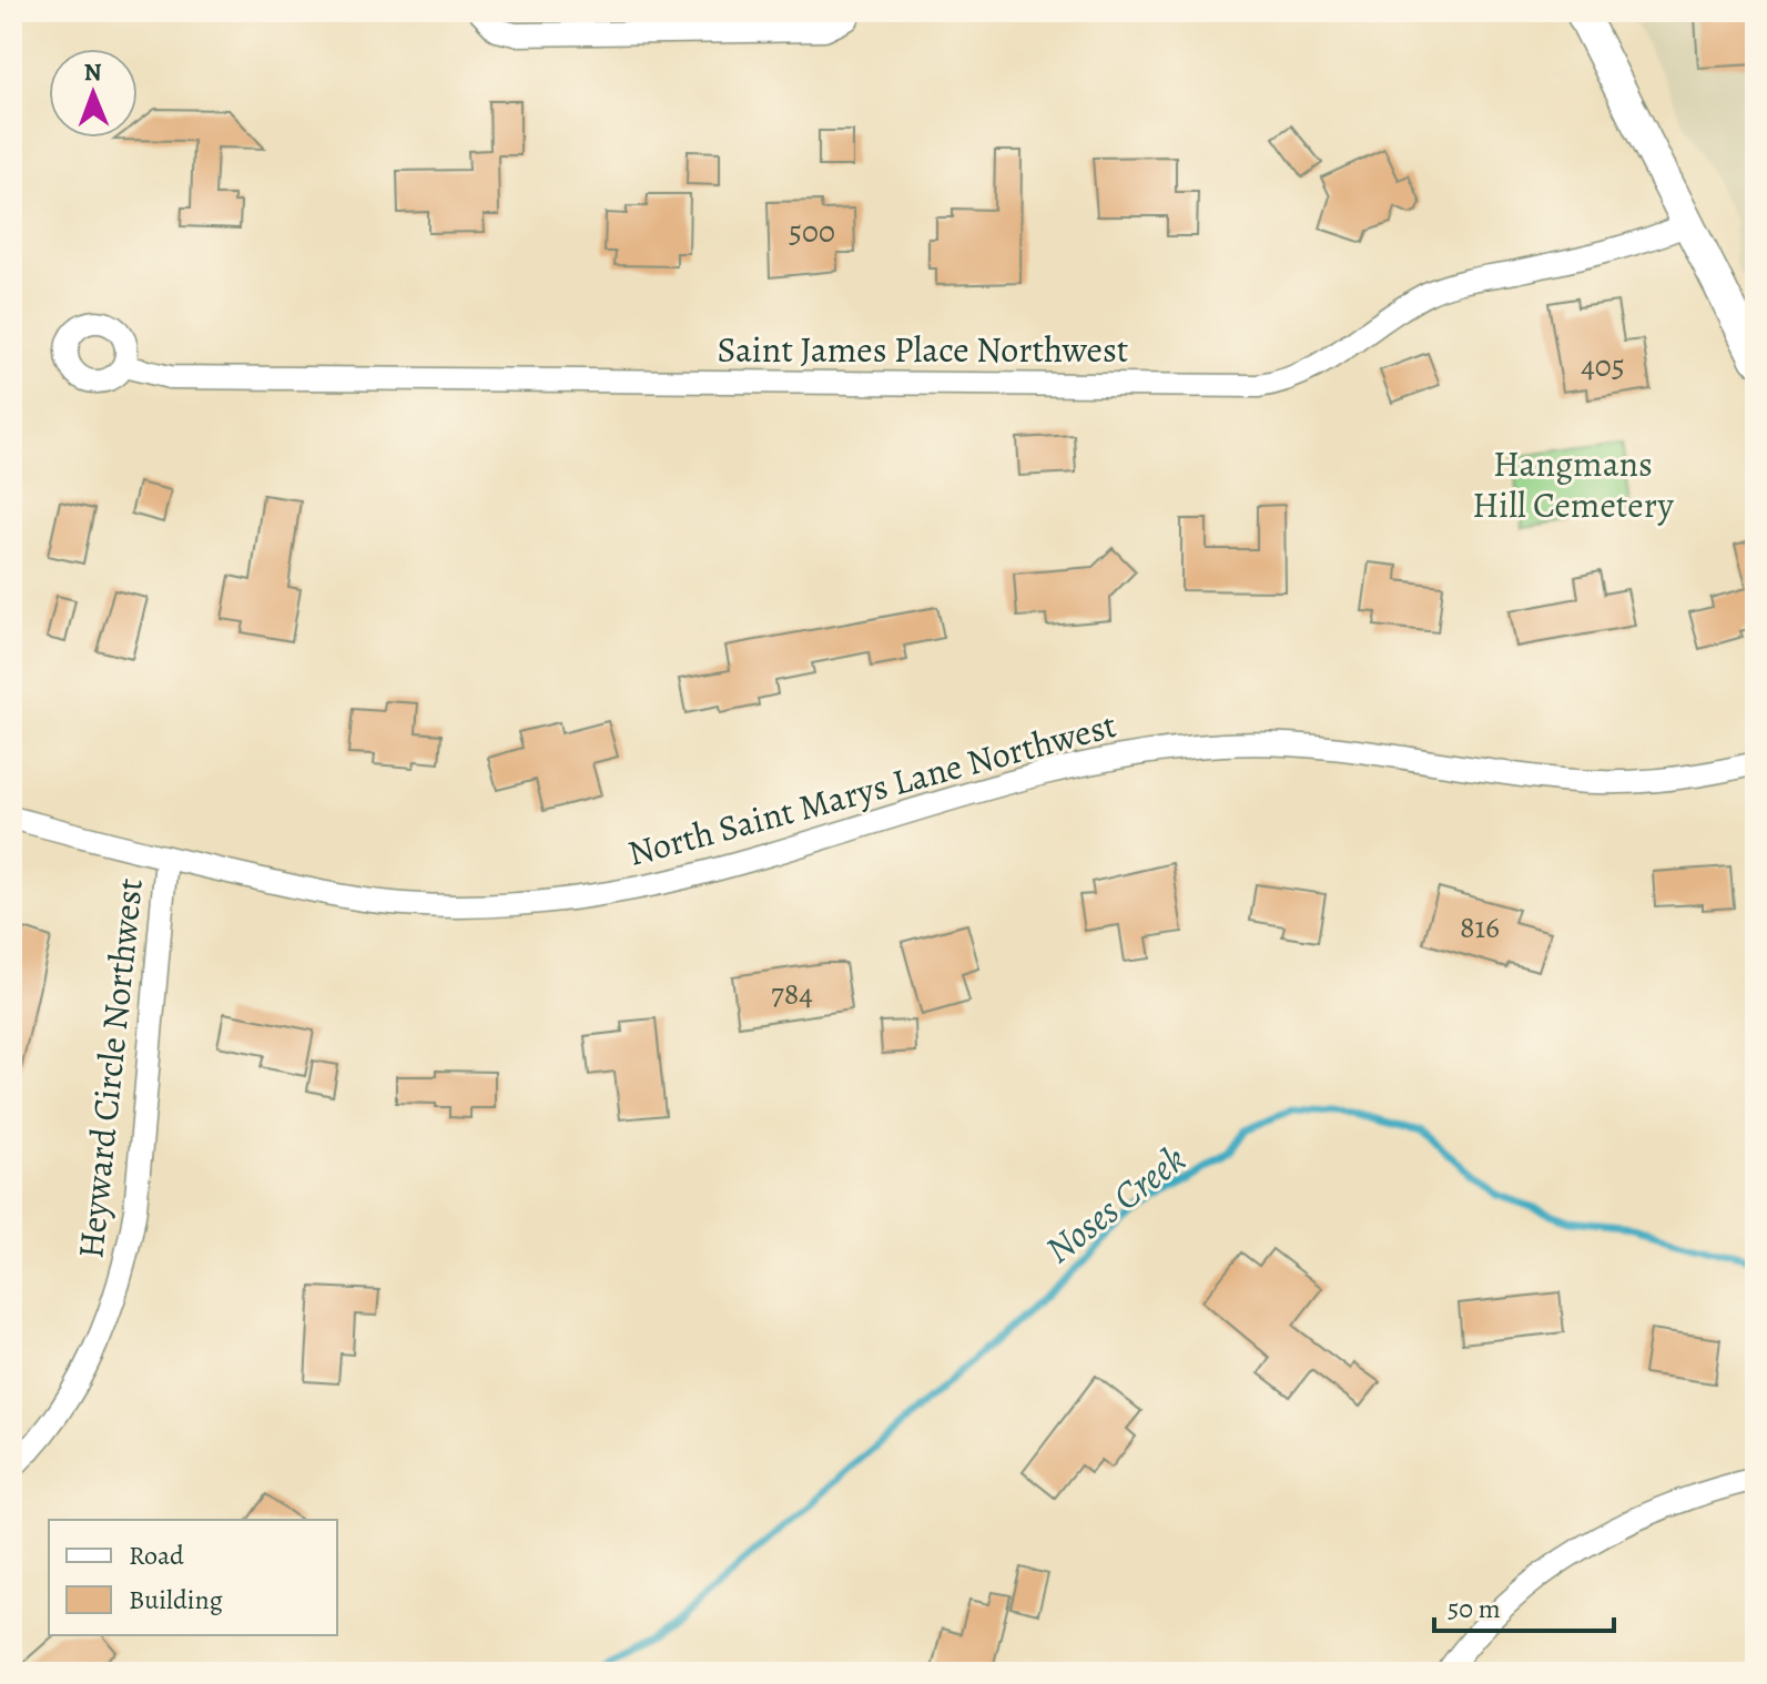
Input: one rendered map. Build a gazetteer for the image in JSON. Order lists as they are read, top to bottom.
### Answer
{
  "streets": {
    "street": ["Saint James Place Northwest", "North Saint Marys Lane Northwest", "Heyward Circle Northwest"]
  },
  "crossings": [
    ["North Saint Marys Lane Northwest", "Heyward Circle Northwest"]
  ],
  "water": ["Noses Creek"],
  "parks": ["Hangmans Hill Cemetery"],
  "house_numbers": [
    "500",
    "405",
    "816",
    "784"
  ],
  "legend": ["Road", "Building"],
  "scale_bar": "50 m",
  "north": "top"
}
